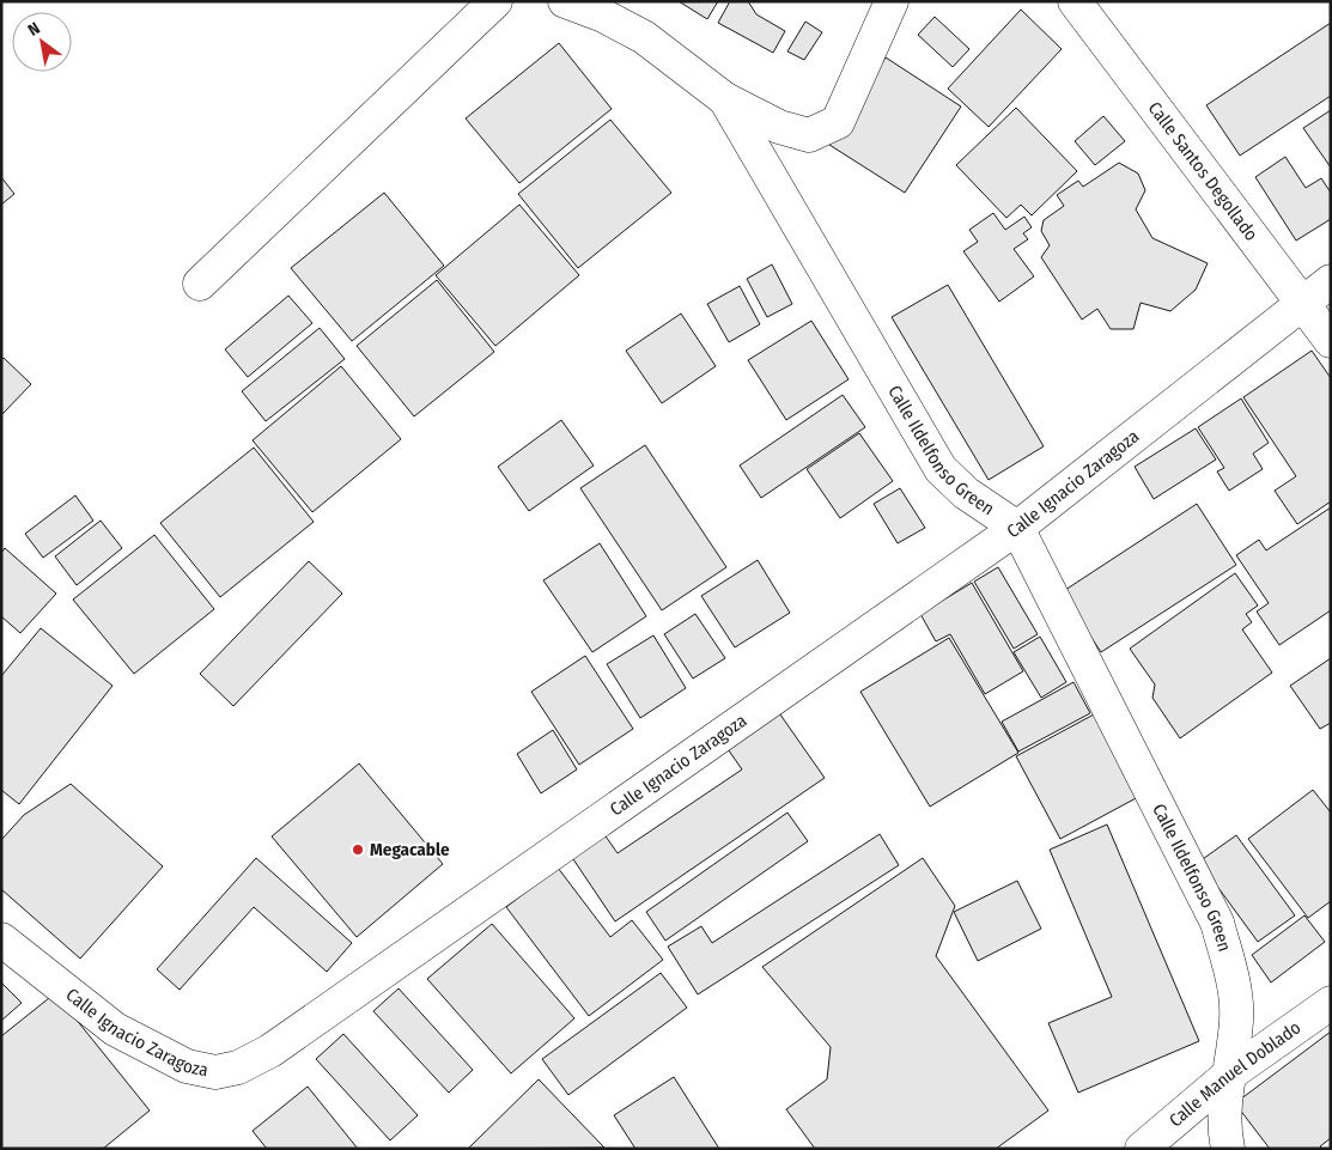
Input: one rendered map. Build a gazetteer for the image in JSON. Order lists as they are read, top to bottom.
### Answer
{
  "streets": {
    "street": [
      "Calle Santos Degollado",
      "Calle Ildelfonso Green",
      "Calle Ignacio Zaragoza",
      "Calle Manuel Doblado"
    ]
  },
  "crossings": [
    ["Calle Santos Degollado", "Calle Ignacio Zaragoza"],
    ["Calle Ildelfonso Green", "Calle Ignacio Zaragoza"],
    ["Calle Ildelfonso Green", "Calle Manuel Doblado"]
  ],
  "places": ["Megacable"],
  "north": "top left"
}
